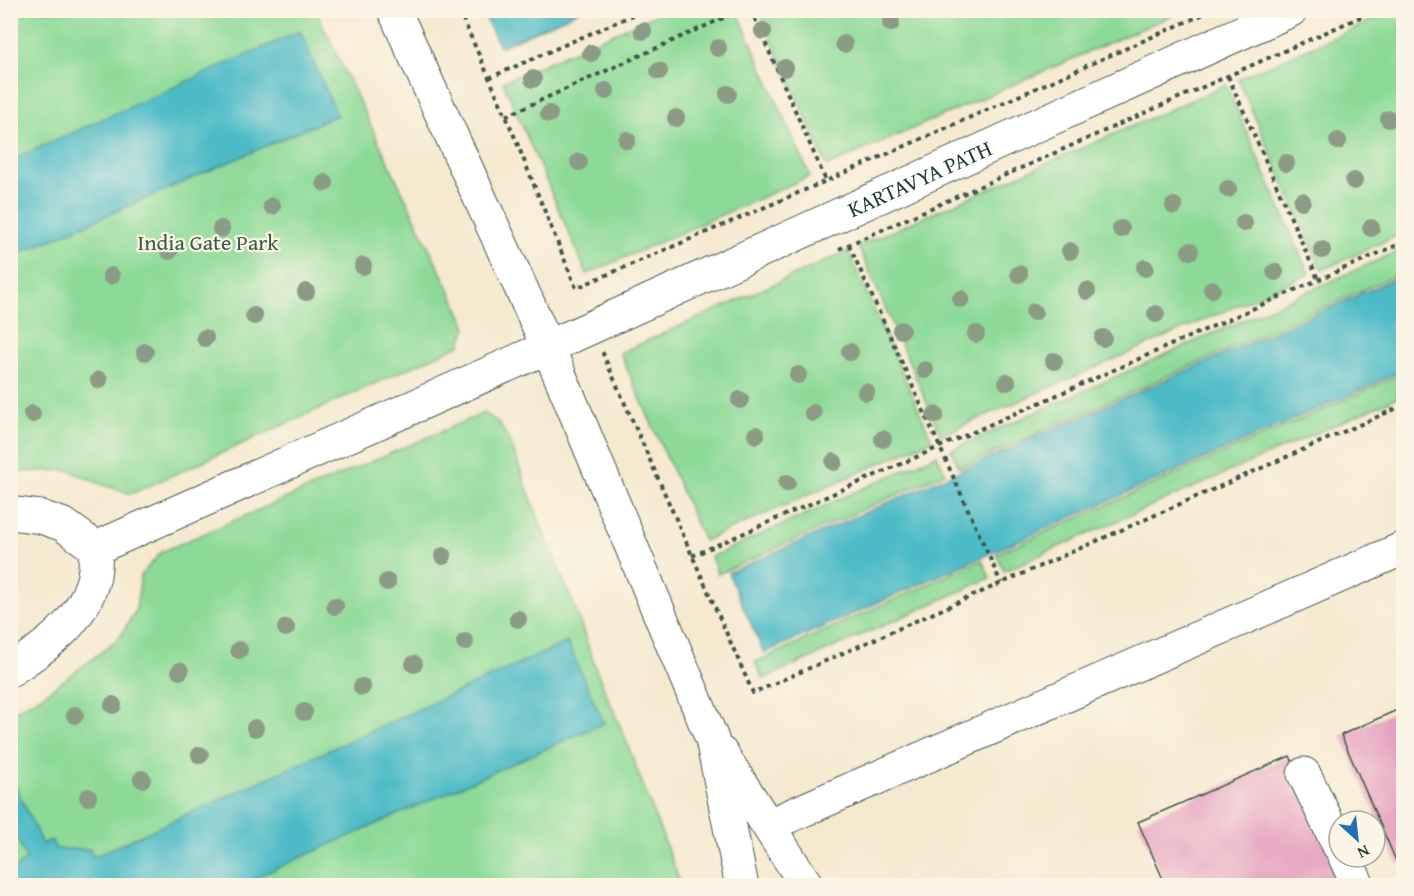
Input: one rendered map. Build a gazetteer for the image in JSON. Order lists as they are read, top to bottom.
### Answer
{
  "streets": {
    "main road": ["KARTAVYA PATH"]
  },
  "parks": ["India Gate Park"],
  "north": "bottom right"
}
